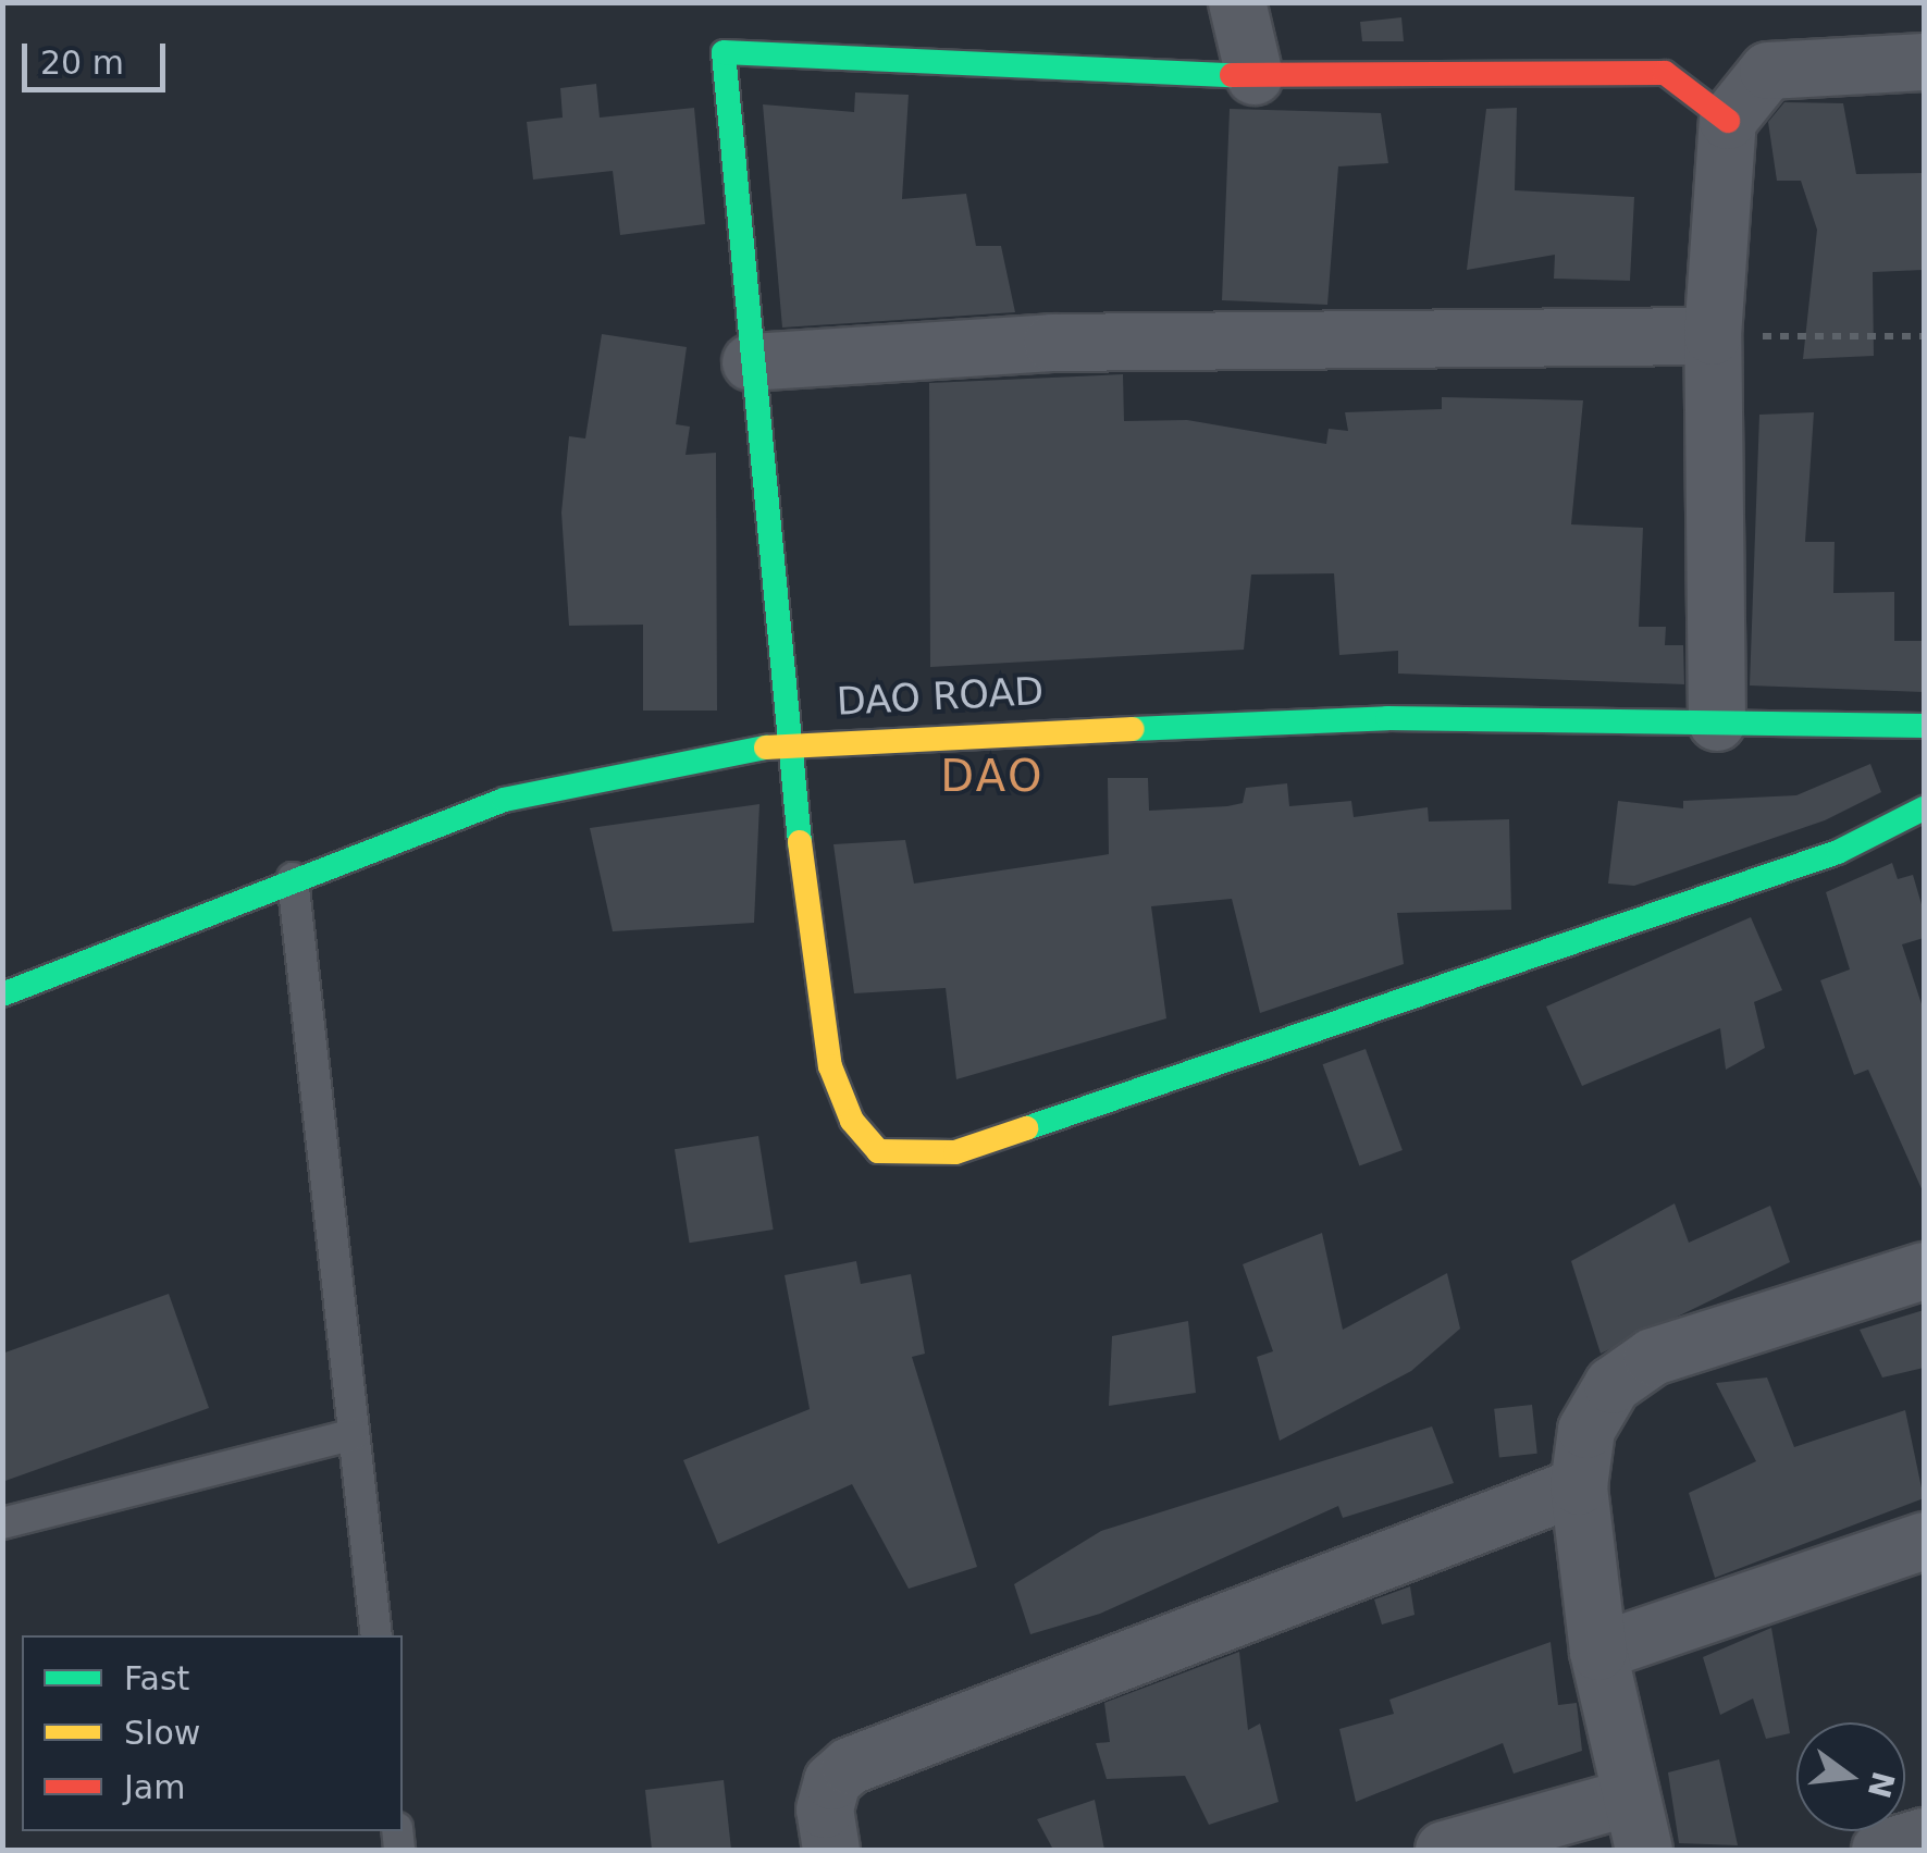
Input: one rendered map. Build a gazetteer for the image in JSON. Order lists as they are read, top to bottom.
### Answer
{
  "streets": {
    "street": ["DAO ROAD"]
  },
  "districts": ["DAO"],
  "legend": ["Fast", "Slow", "Jam"],
  "scale_bar": "20 m",
  "north": "right"
}
